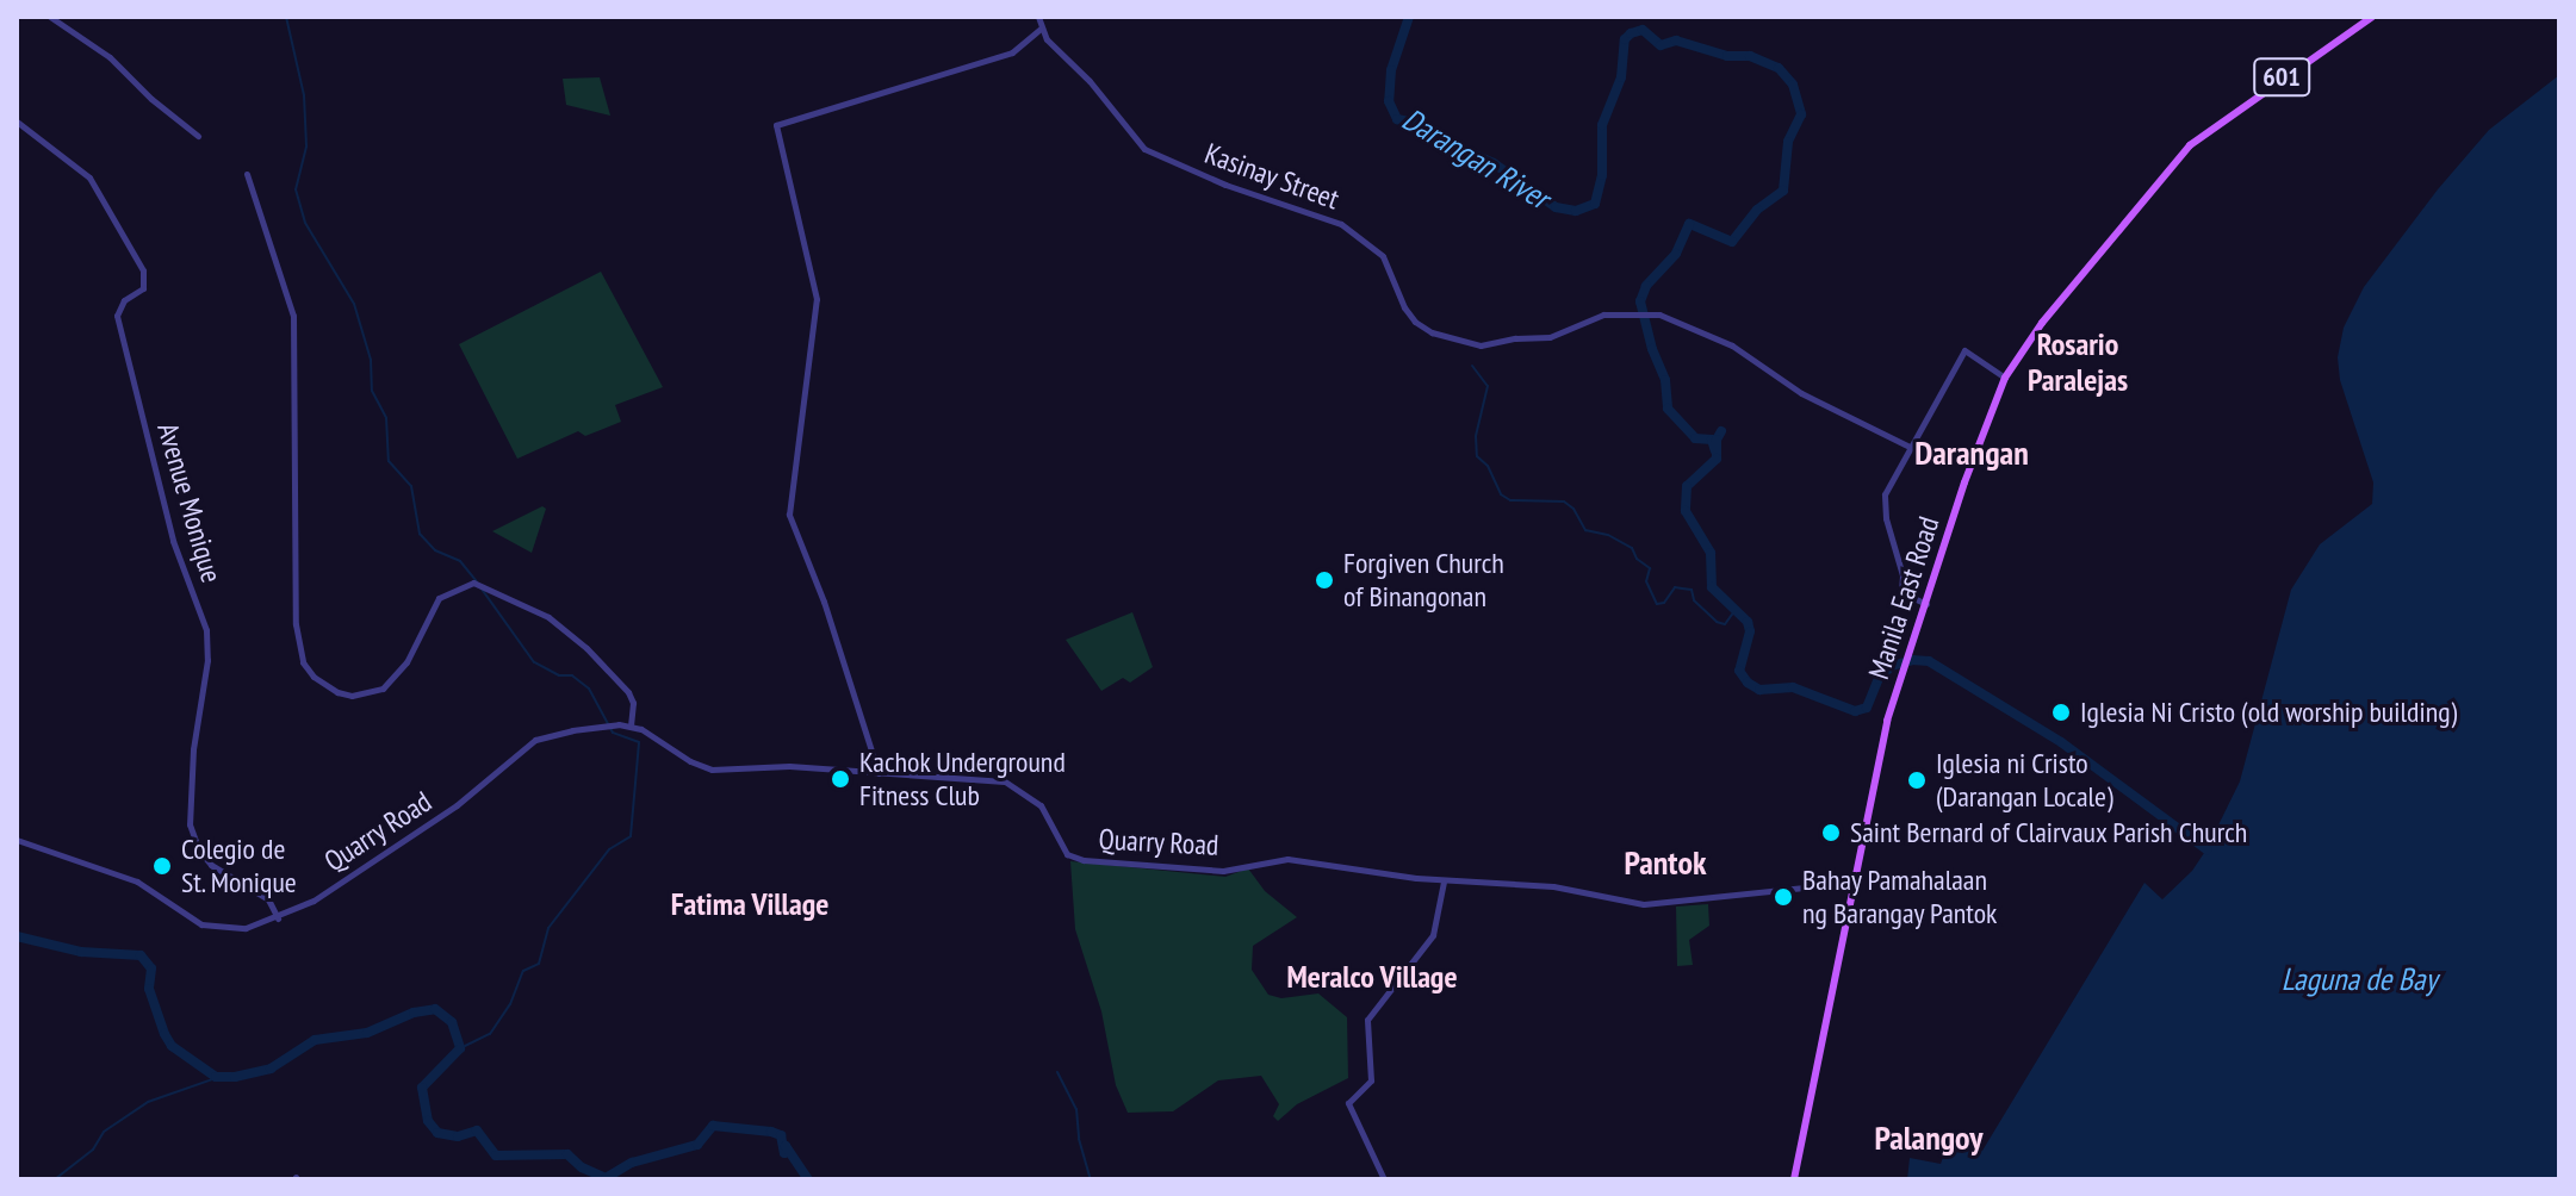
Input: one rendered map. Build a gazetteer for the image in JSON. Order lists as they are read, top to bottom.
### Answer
{
  "streets": {
    "main road": ["601", "Manila East Road"],
    "street": ["Kasinay Street", "Avenue Monique", "Quarry Road"]
  },
  "crossings": [
    ["Avenue Monique", "Quarry Road"],
    ["Manila East Road", "Quarry Road"]
  ],
  "districts": [
    "Rosario Paralejas",
    "Darangan",
    "Pantok",
    "Fatima Village",
    "Meralco Village",
    "Palangoy"
  ],
  "water": ["Darangan River", "Laguna de Bay"],
  "places": [
    "Forgiven Church of Binangonan",
    "Iglesia Ni Cristo (old worship building)",
    "Kachok Underground Fitness Club",
    "Iglesia ni Cristo (Darangan Locale)",
    "Saint Bernard of Clairvaux Parish Church",
    "Colegio de St. Monique",
    "Bahay Pamahalaan ng Barangay Pantok"
  ]
}
